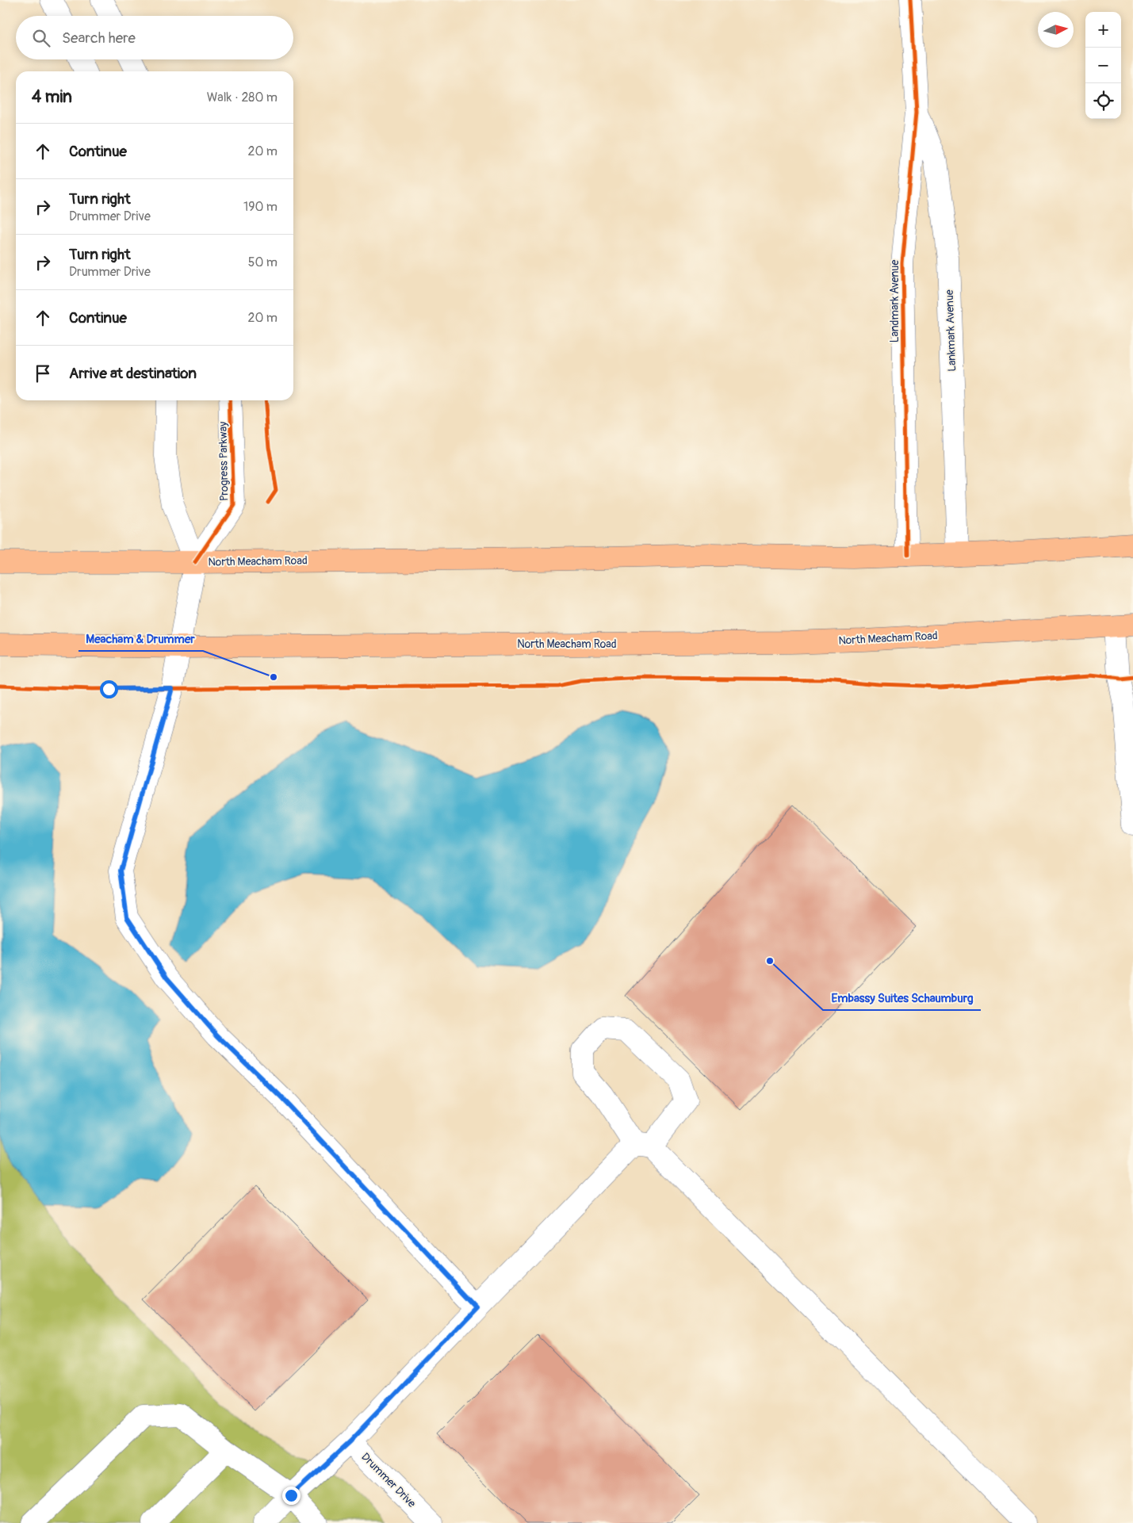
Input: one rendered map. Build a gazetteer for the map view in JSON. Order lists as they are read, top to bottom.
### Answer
{
  "streets": {
    "main road": ["North Meacham Road"],
    "street": [
      "Landmark Avenue",
      "Lankmark Avenue",
      "Progress Parkway",
      "Drummer Drive"
    ]
  },
  "crossings": [
    ["Landmark Avenue", "Lankmark Avenue"],
    ["Landmark Avenue", "North Meacham Road"],
    ["Lankmark Avenue", "North Meacham Road"],
    ["Progress Parkway", "North Meacham Road"]
  ],
  "places": ["Meacham & Drummer", "Embassy Suites Schaumburg"],
  "north": "right",
  "page": {
    "map_buttons": ["+", "−"],
    "search": "Search here",
    "heading": ["4 min", "Walk · 280 m"],
    "list": [
      ["Continue", "20 m"],
      ["Turn right", "Drummer Drive", "190 m"],
      ["Turn right", "Drummer Drive", "50 m"],
      ["Continue", "20 m"],
      "Arrive at destination"
    ]
  }
}
